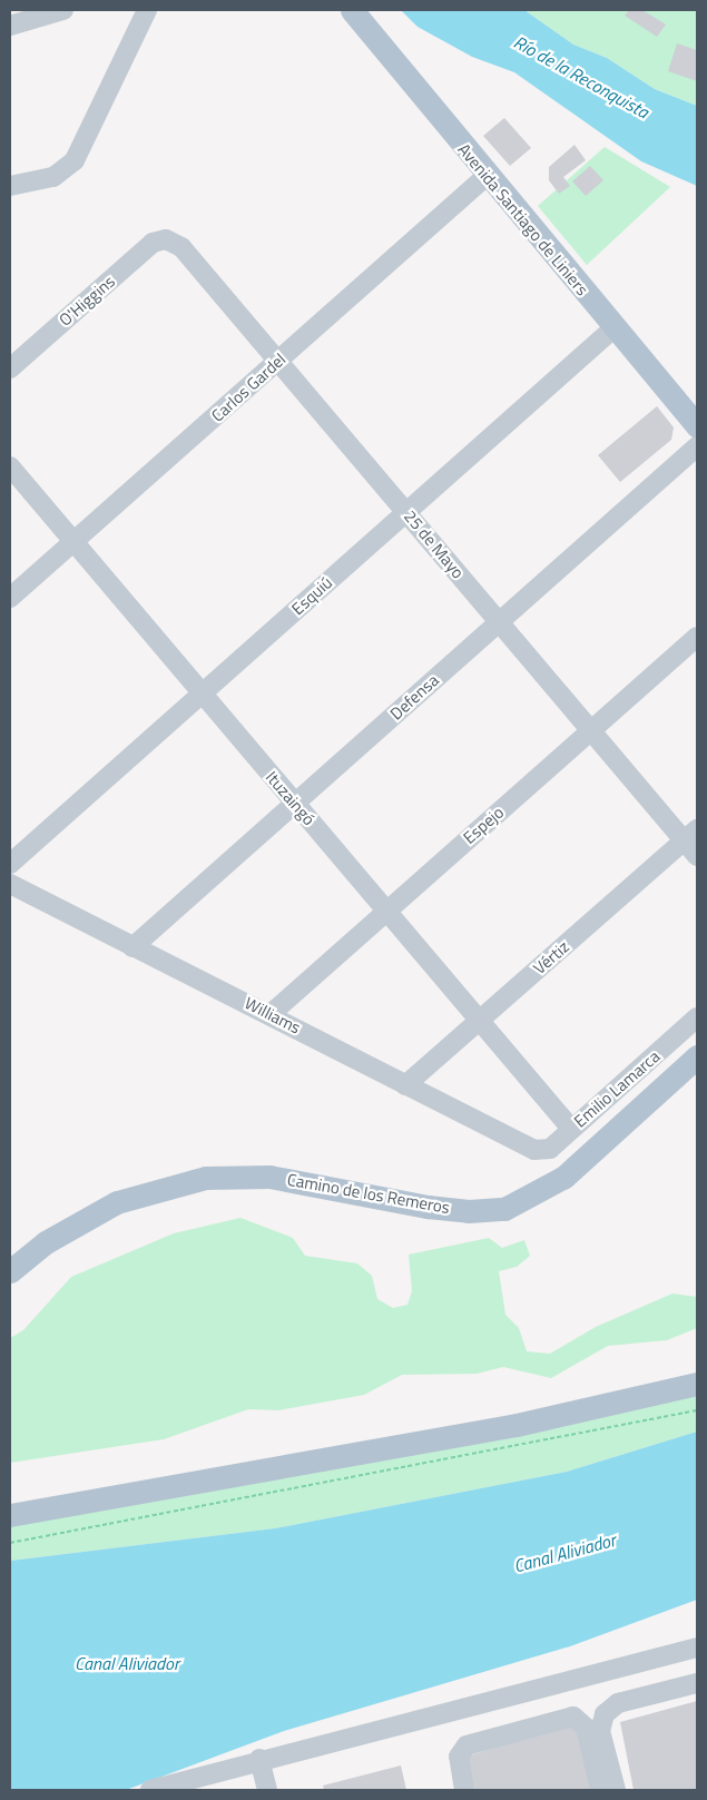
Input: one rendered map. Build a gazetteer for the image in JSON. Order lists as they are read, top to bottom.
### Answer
{
  "streets": {
    "main road": ["Avenida Santiago de Liniers", "Camino de los Remeros"],
    "street": [
      "O'Higgins",
      "Carlos Gardel",
      "25 de Mayo",
      "Esquiú",
      "Defensa",
      "Ituzaingó",
      "Espejo",
      "Vértiz",
      "Williams",
      "Emilio Lamarca"
    ]
  },
  "crossings": [
    ["Avenida Santiago de Liniers", "Carlos Gardel"],
    ["Avenida Santiago de Liniers", "Esquiú"],
    ["O'Higgins", "25 de Mayo"],
    ["Carlos Gardel", "25 de Mayo"],
    ["Carlos Gardel", "Ituzaingó"],
    ["25 de Mayo", "Esquiú"],
    ["25 de Mayo", "Defensa"],
    ["25 de Mayo", "Espejo"],
    ["25 de Mayo", "Vértiz"],
    ["Esquiú", "Ituzaingó"],
    ["Defensa", "Ituzaingó"],
    ["Defensa", "Williams"],
    ["Ituzaingó", "Espejo"],
    ["Ituzaingó", "Vértiz"],
    ["Ituzaingó", "Emilio Lamarca"],
    ["Espejo", "Williams"],
    ["Vértiz", "Williams"],
    ["Williams", "Emilio Lamarca"]
  ],
  "water": ["Río de la Reconquista", "Canal Aliviador"]
}
